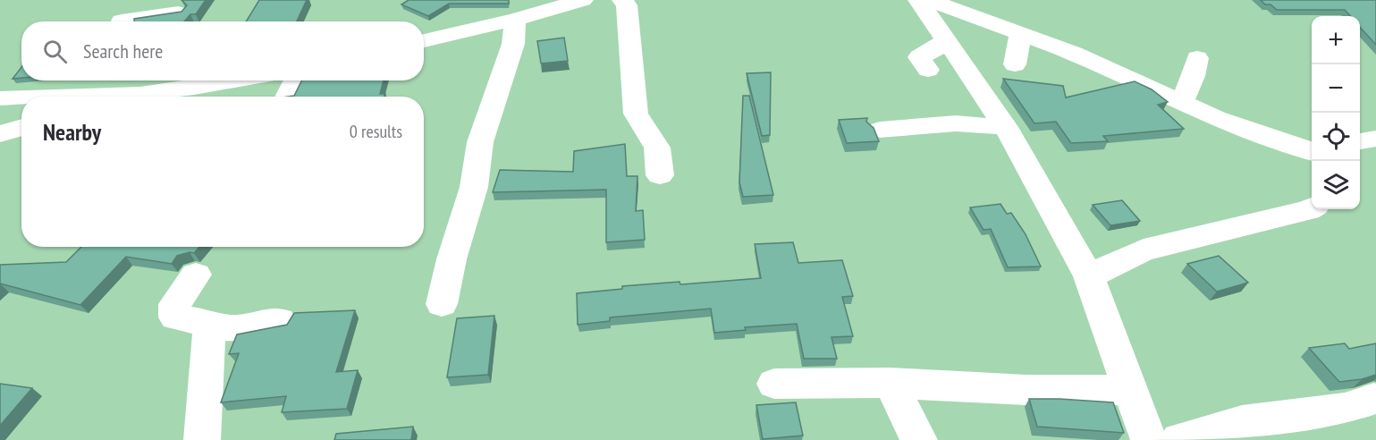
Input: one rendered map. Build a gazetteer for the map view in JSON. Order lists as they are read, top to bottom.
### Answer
{
  "page": {
    "map_buttons": ["+", "−"],
    "search": "Search here",
    "heading": ["Nearby", "0 results"]
  }
}
